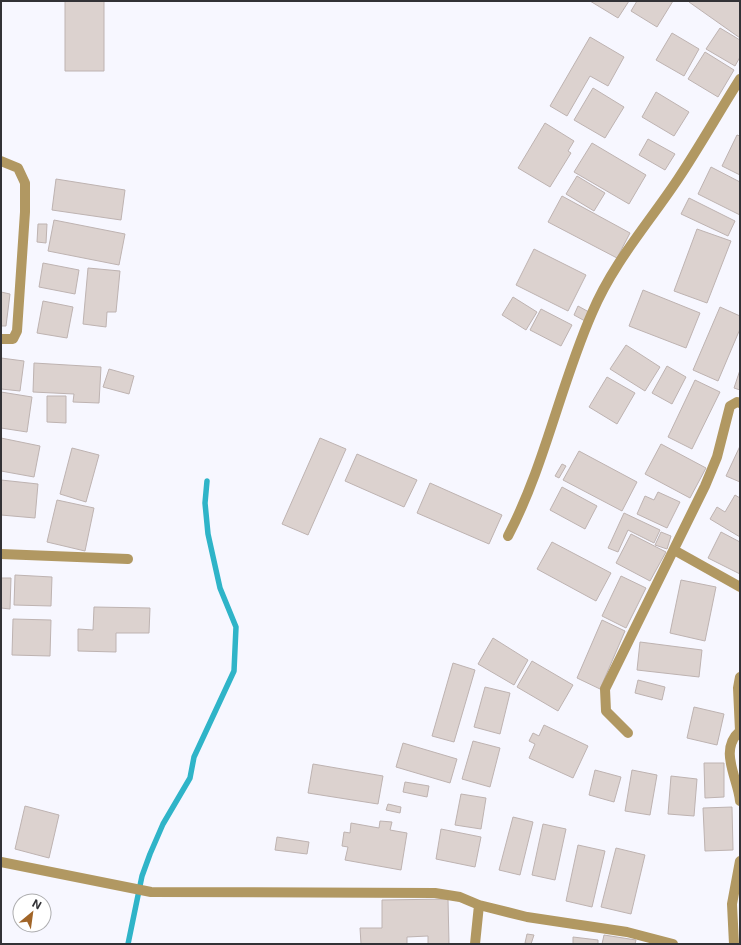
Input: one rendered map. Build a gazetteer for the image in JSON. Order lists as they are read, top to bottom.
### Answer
{
  "north": "top right"
}
